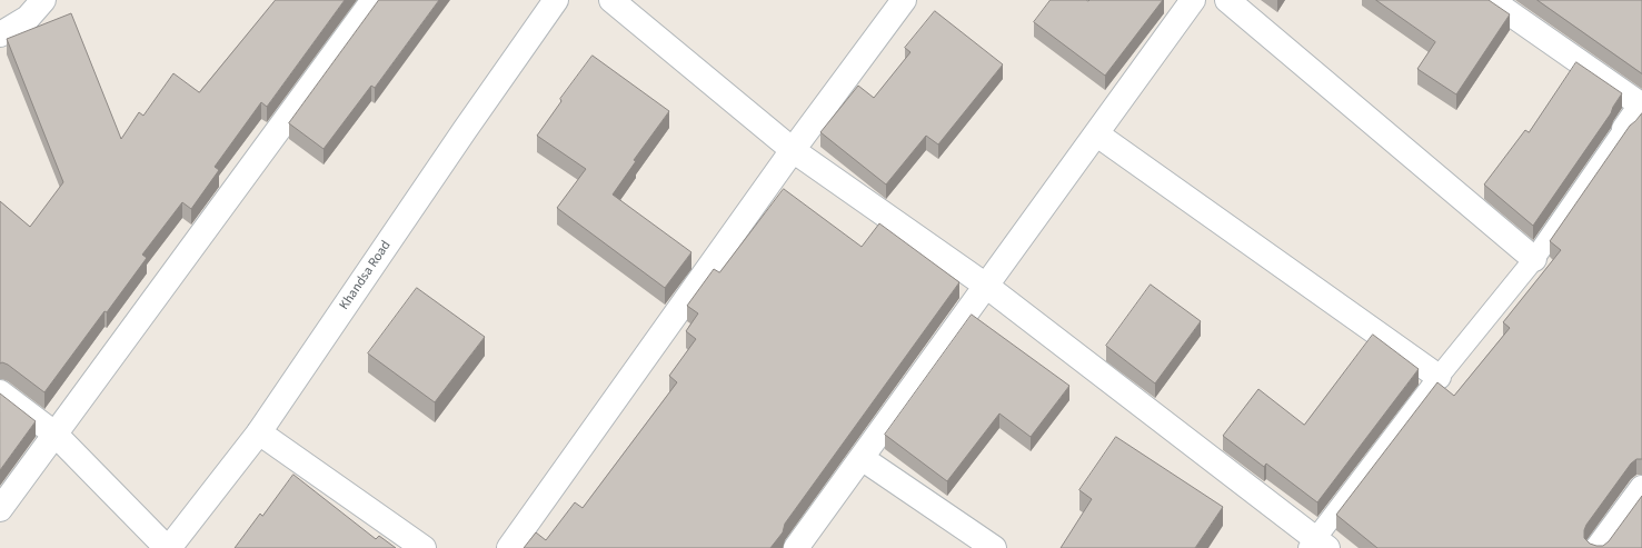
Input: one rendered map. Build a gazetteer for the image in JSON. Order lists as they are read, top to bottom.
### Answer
{
  "streets": {
    "street": ["Khandsa Road"]
  }
}
